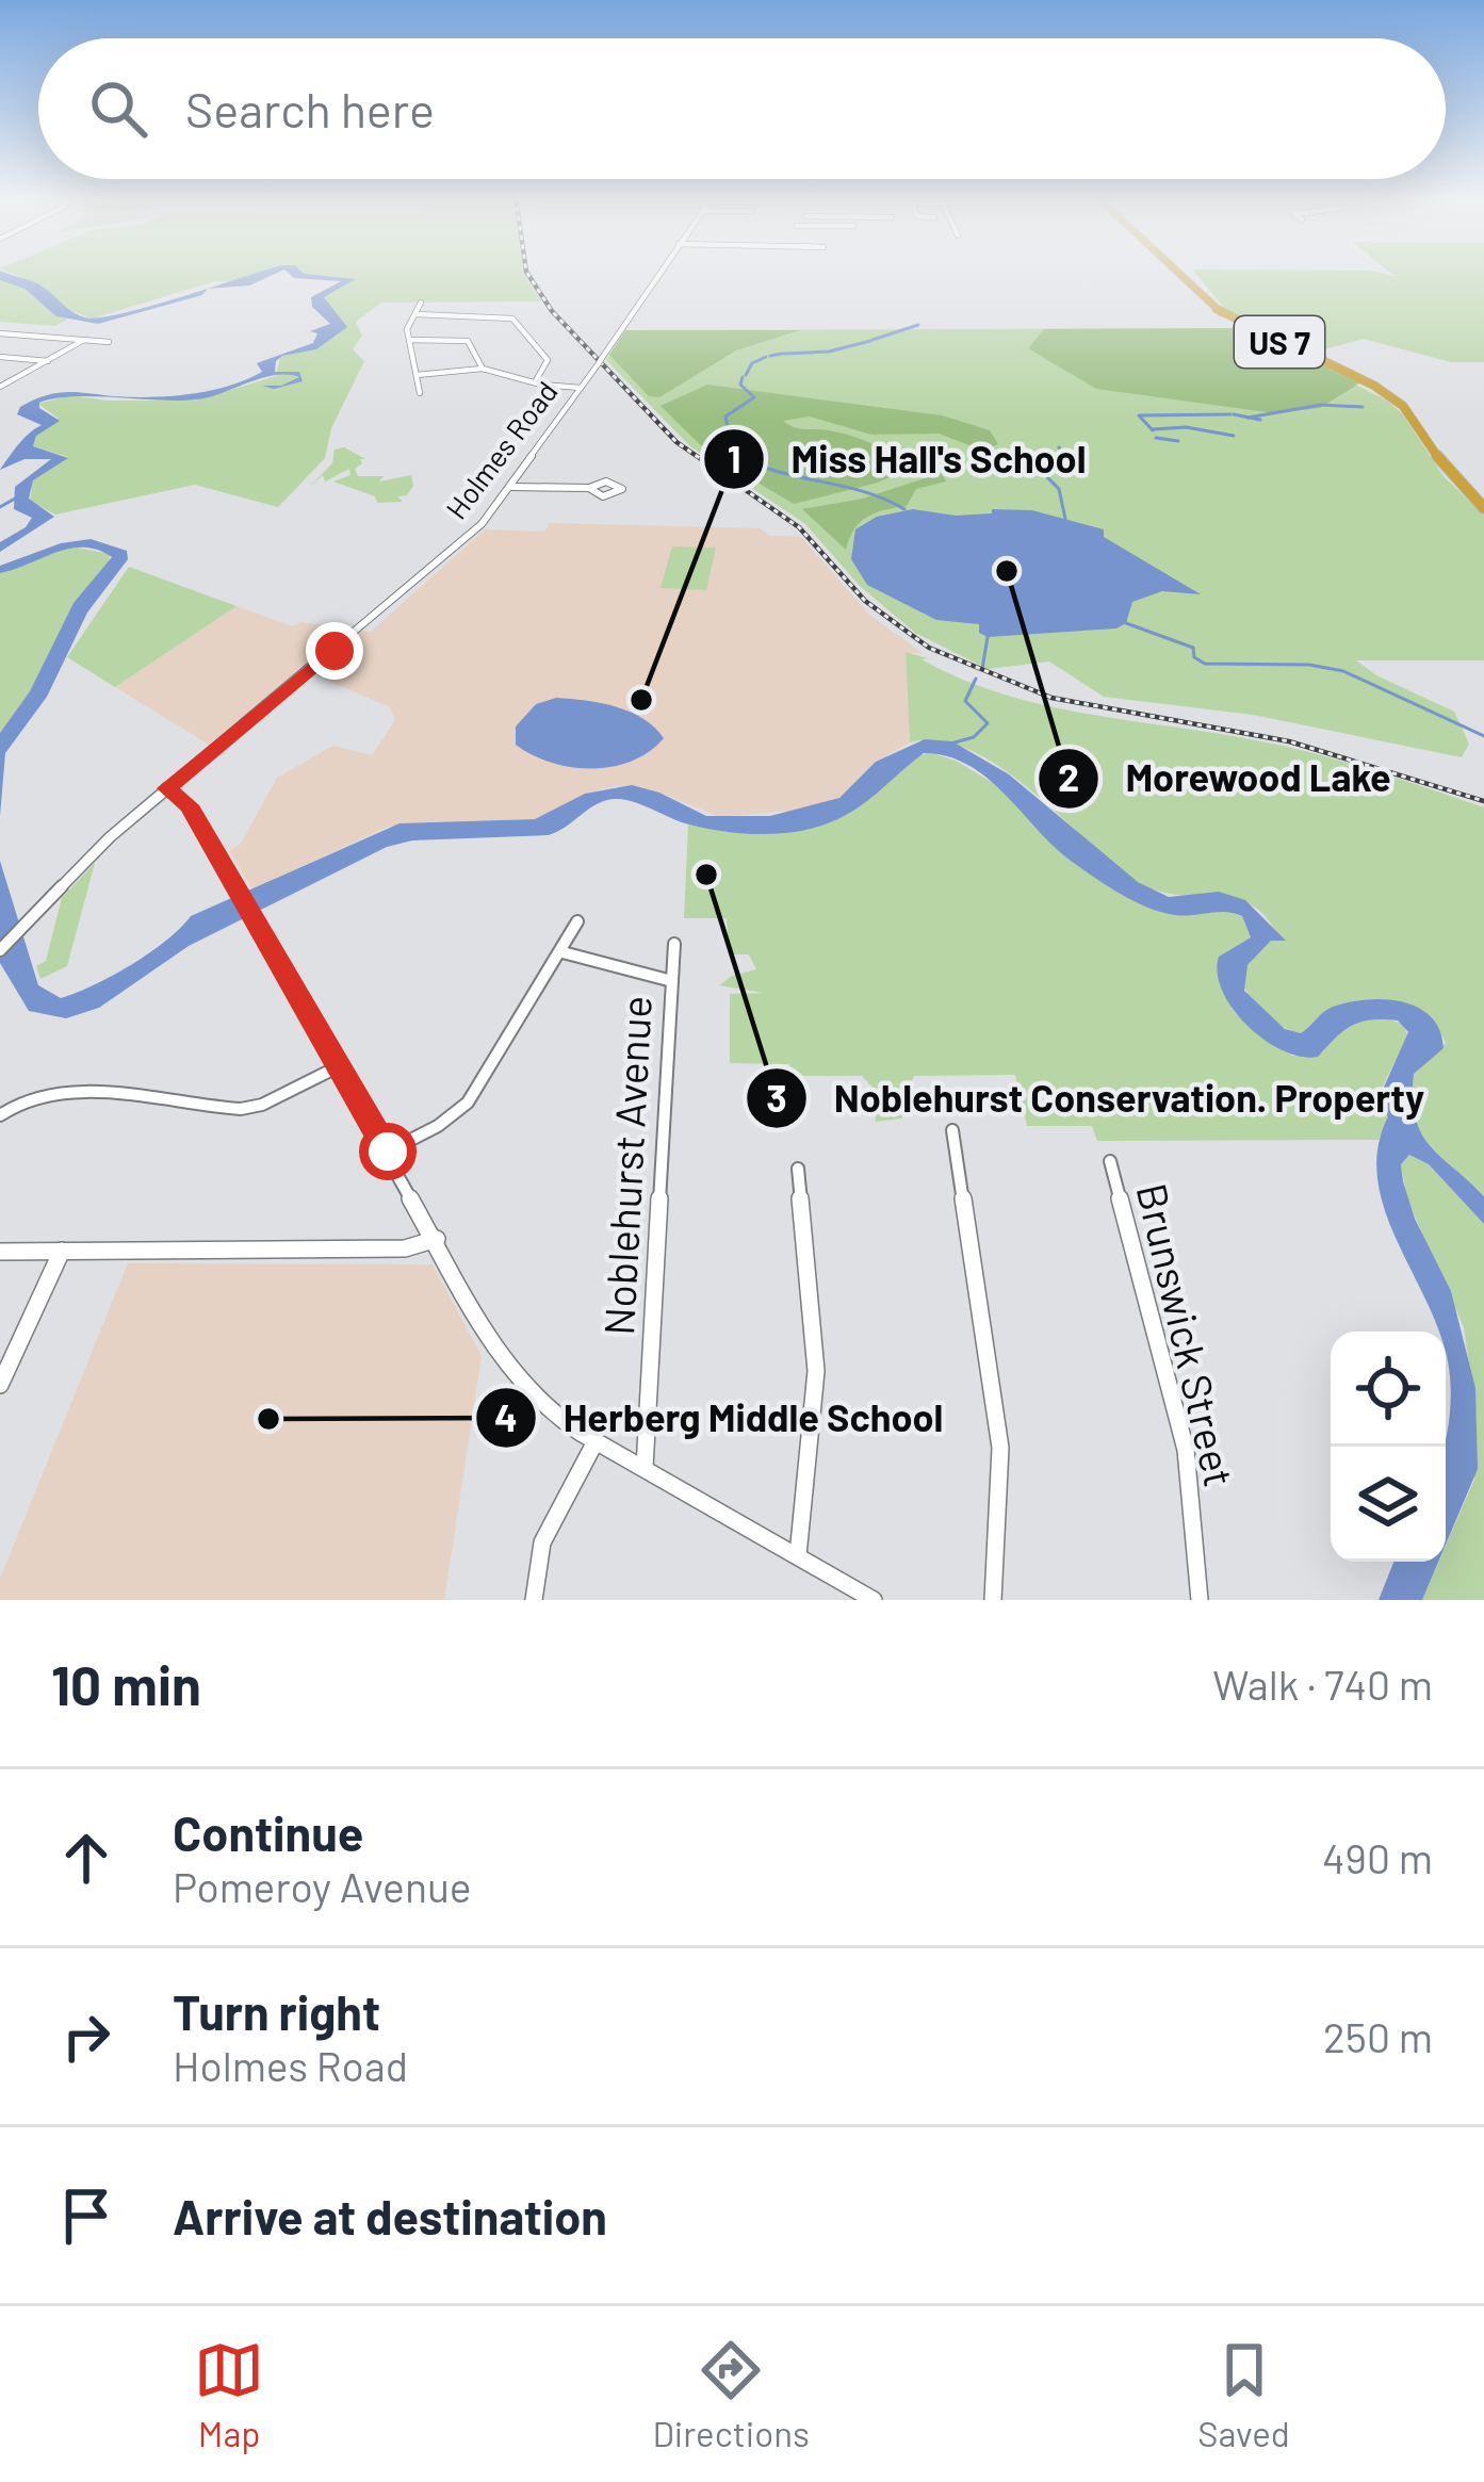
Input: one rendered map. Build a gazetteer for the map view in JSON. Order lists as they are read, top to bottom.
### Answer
{
  "streets": {
    "highway": ["US 7"],
    "street": ["Holmes Road", "Noblehurst Avenue", "Brunswick Street"]
  },
  "places": [
    "Morewood Lake",
    "Miss Hall's School",
    "Noblehurst Conservation. Property",
    "Herberg Middle School"
  ],
  "page": {
    "search": "Search here",
    "heading": ["10 min", "Walk · 740 m"],
    "list": [
      ["Continue", "Pomeroy Avenue", "490 m"],
      ["Turn right", "Holmes Road", "250 m"],
      "Arrive at destination"
    ],
    "nav": ["Map", "Directions", "Saved"]
  }
}
